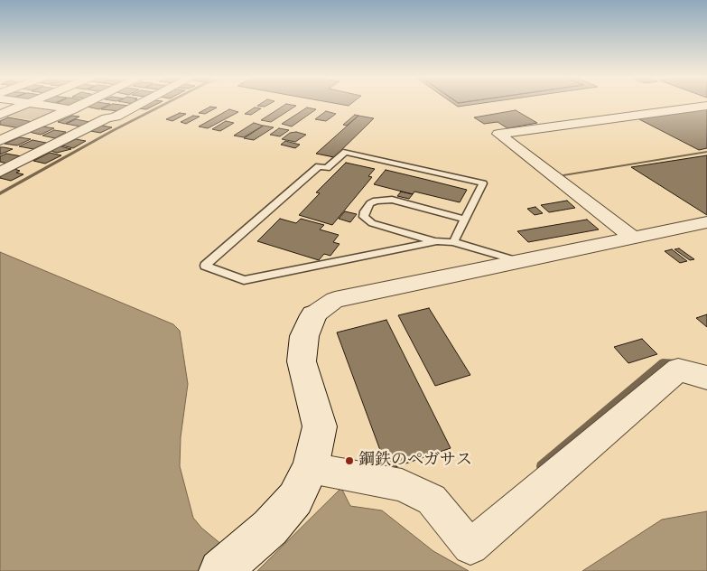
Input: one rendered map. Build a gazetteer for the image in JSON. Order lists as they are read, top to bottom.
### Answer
{
  "places": ["鋼鉄のペガサス"]
}
